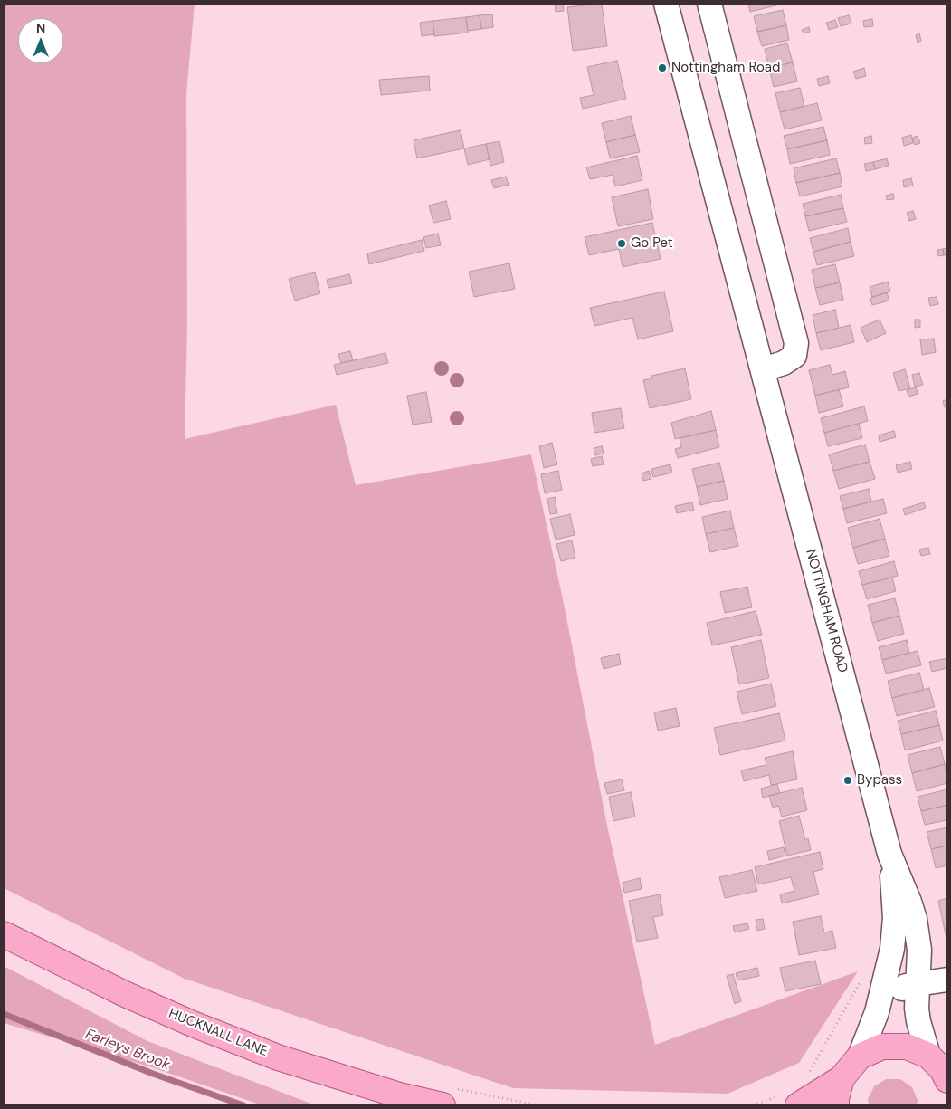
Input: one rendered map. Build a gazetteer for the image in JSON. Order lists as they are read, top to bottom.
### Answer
{
  "streets": {
    "main road": ["HUCKNALL LANE"],
    "street": ["NOTTINGHAM ROAD"]
  },
  "water": ["Farleys Brook"],
  "places": ["Nottingham Road", "Go Pet", "Bypass"],
  "north": "top"
}
